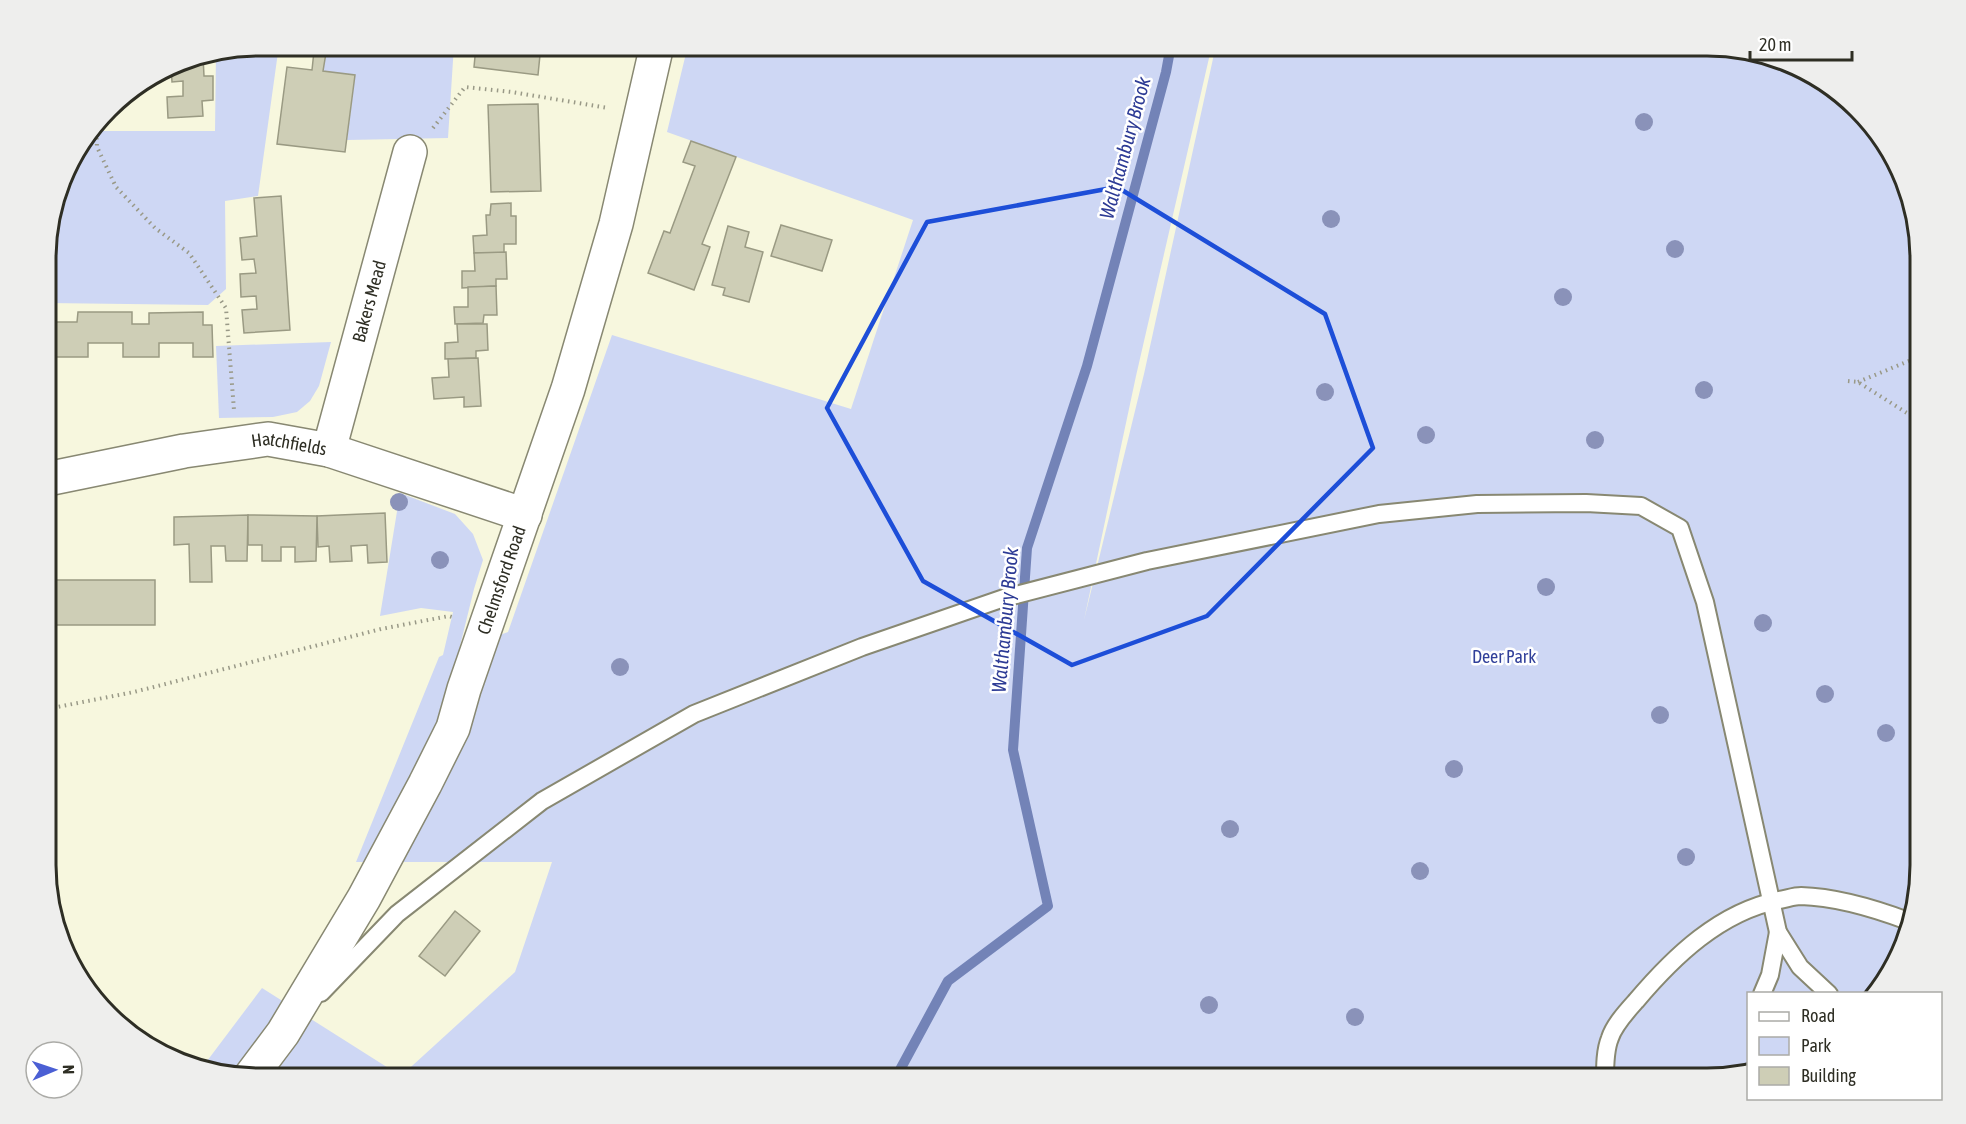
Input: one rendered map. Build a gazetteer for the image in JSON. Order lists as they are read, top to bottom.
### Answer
{
  "streets": {
    "street": ["Bakers Mead", "Hatchfields", "Chelmsford Road"]
  },
  "crossings": [
    ["Bakers Mead", "Hatchfields"],
    ["Hatchfields", "Chelmsford Road"]
  ],
  "water": ["Walthambury Brook"],
  "parks": ["Deer Park"],
  "legend": ["Road", "Park", "Building"],
  "scale_bar": "20 m",
  "north": "right"
}
